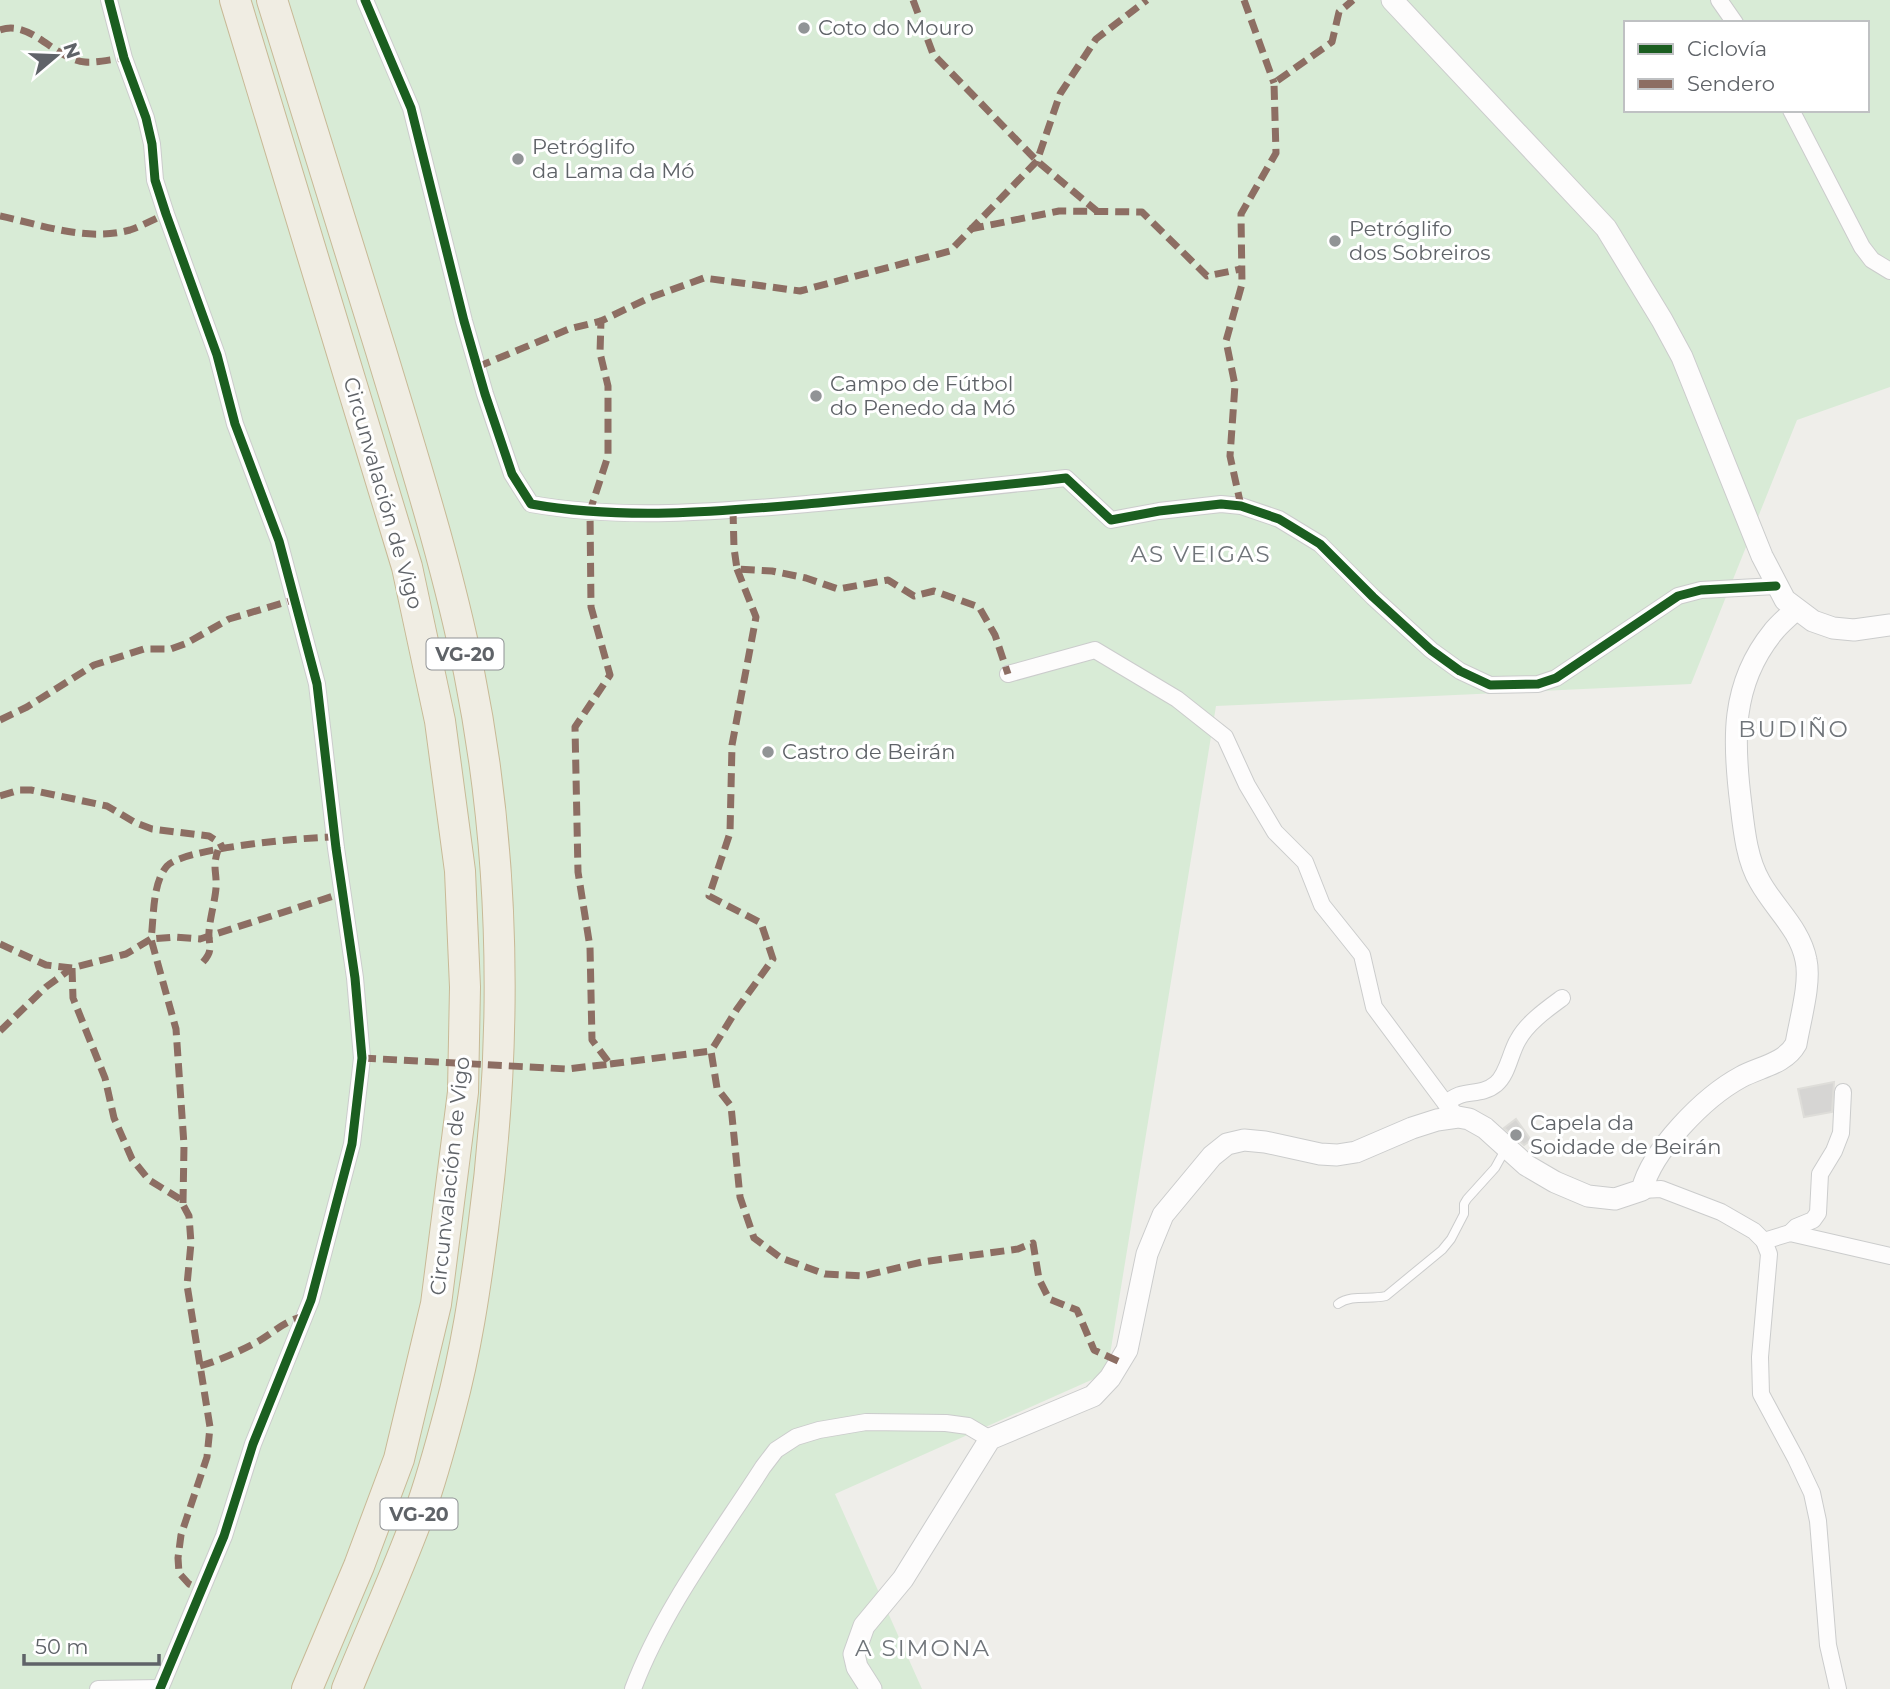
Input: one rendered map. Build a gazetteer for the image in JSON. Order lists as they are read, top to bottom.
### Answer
{
  "streets": {
    "highway": ["Circunvalación de Vigo", "VG-20"]
  },
  "districts": ["AS VEIGAS", "BUDIÑO", "A SIMONA"],
  "places": [
    "Coto do Mouro",
    "Petróglifo da Lama da Mó",
    "Petróglifo dos Sobreiros",
    "Campo de Fútbol do Penedo da Mó",
    "Castro de Beirán",
    "Capela da Soidade de Beirán"
  ],
  "legend": ["Ciclovía", "Sendero"],
  "scale_bar": "50 m",
  "north": "right"
}
